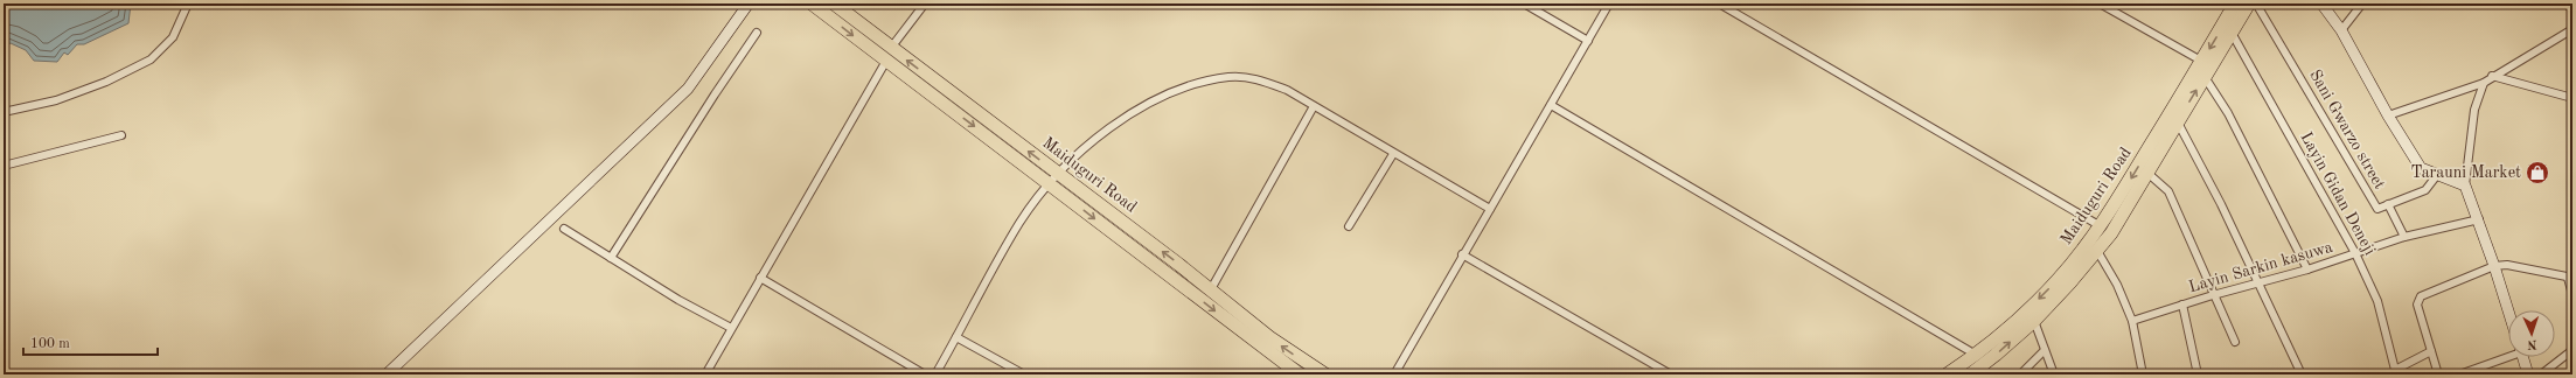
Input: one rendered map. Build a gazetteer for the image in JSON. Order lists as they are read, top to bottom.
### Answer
{
  "streets": {
    "highway": ["Maiduguri Road"],
    "street": ["Sani Gwarzo street", "Layin Gidan Deneji", "Layin Sarkin kasuwa"]
  },
  "crossings": [
    ["Maiduguri Road", "Layin Gidan Deneji"],
    ["Layin Gidan Deneji", "Layin Sarkin kasuwa"]
  ],
  "places": {
    "shop": ["Tarauni Market"]
  },
  "scale_bar": "100 m",
  "north": "bottom"
}
